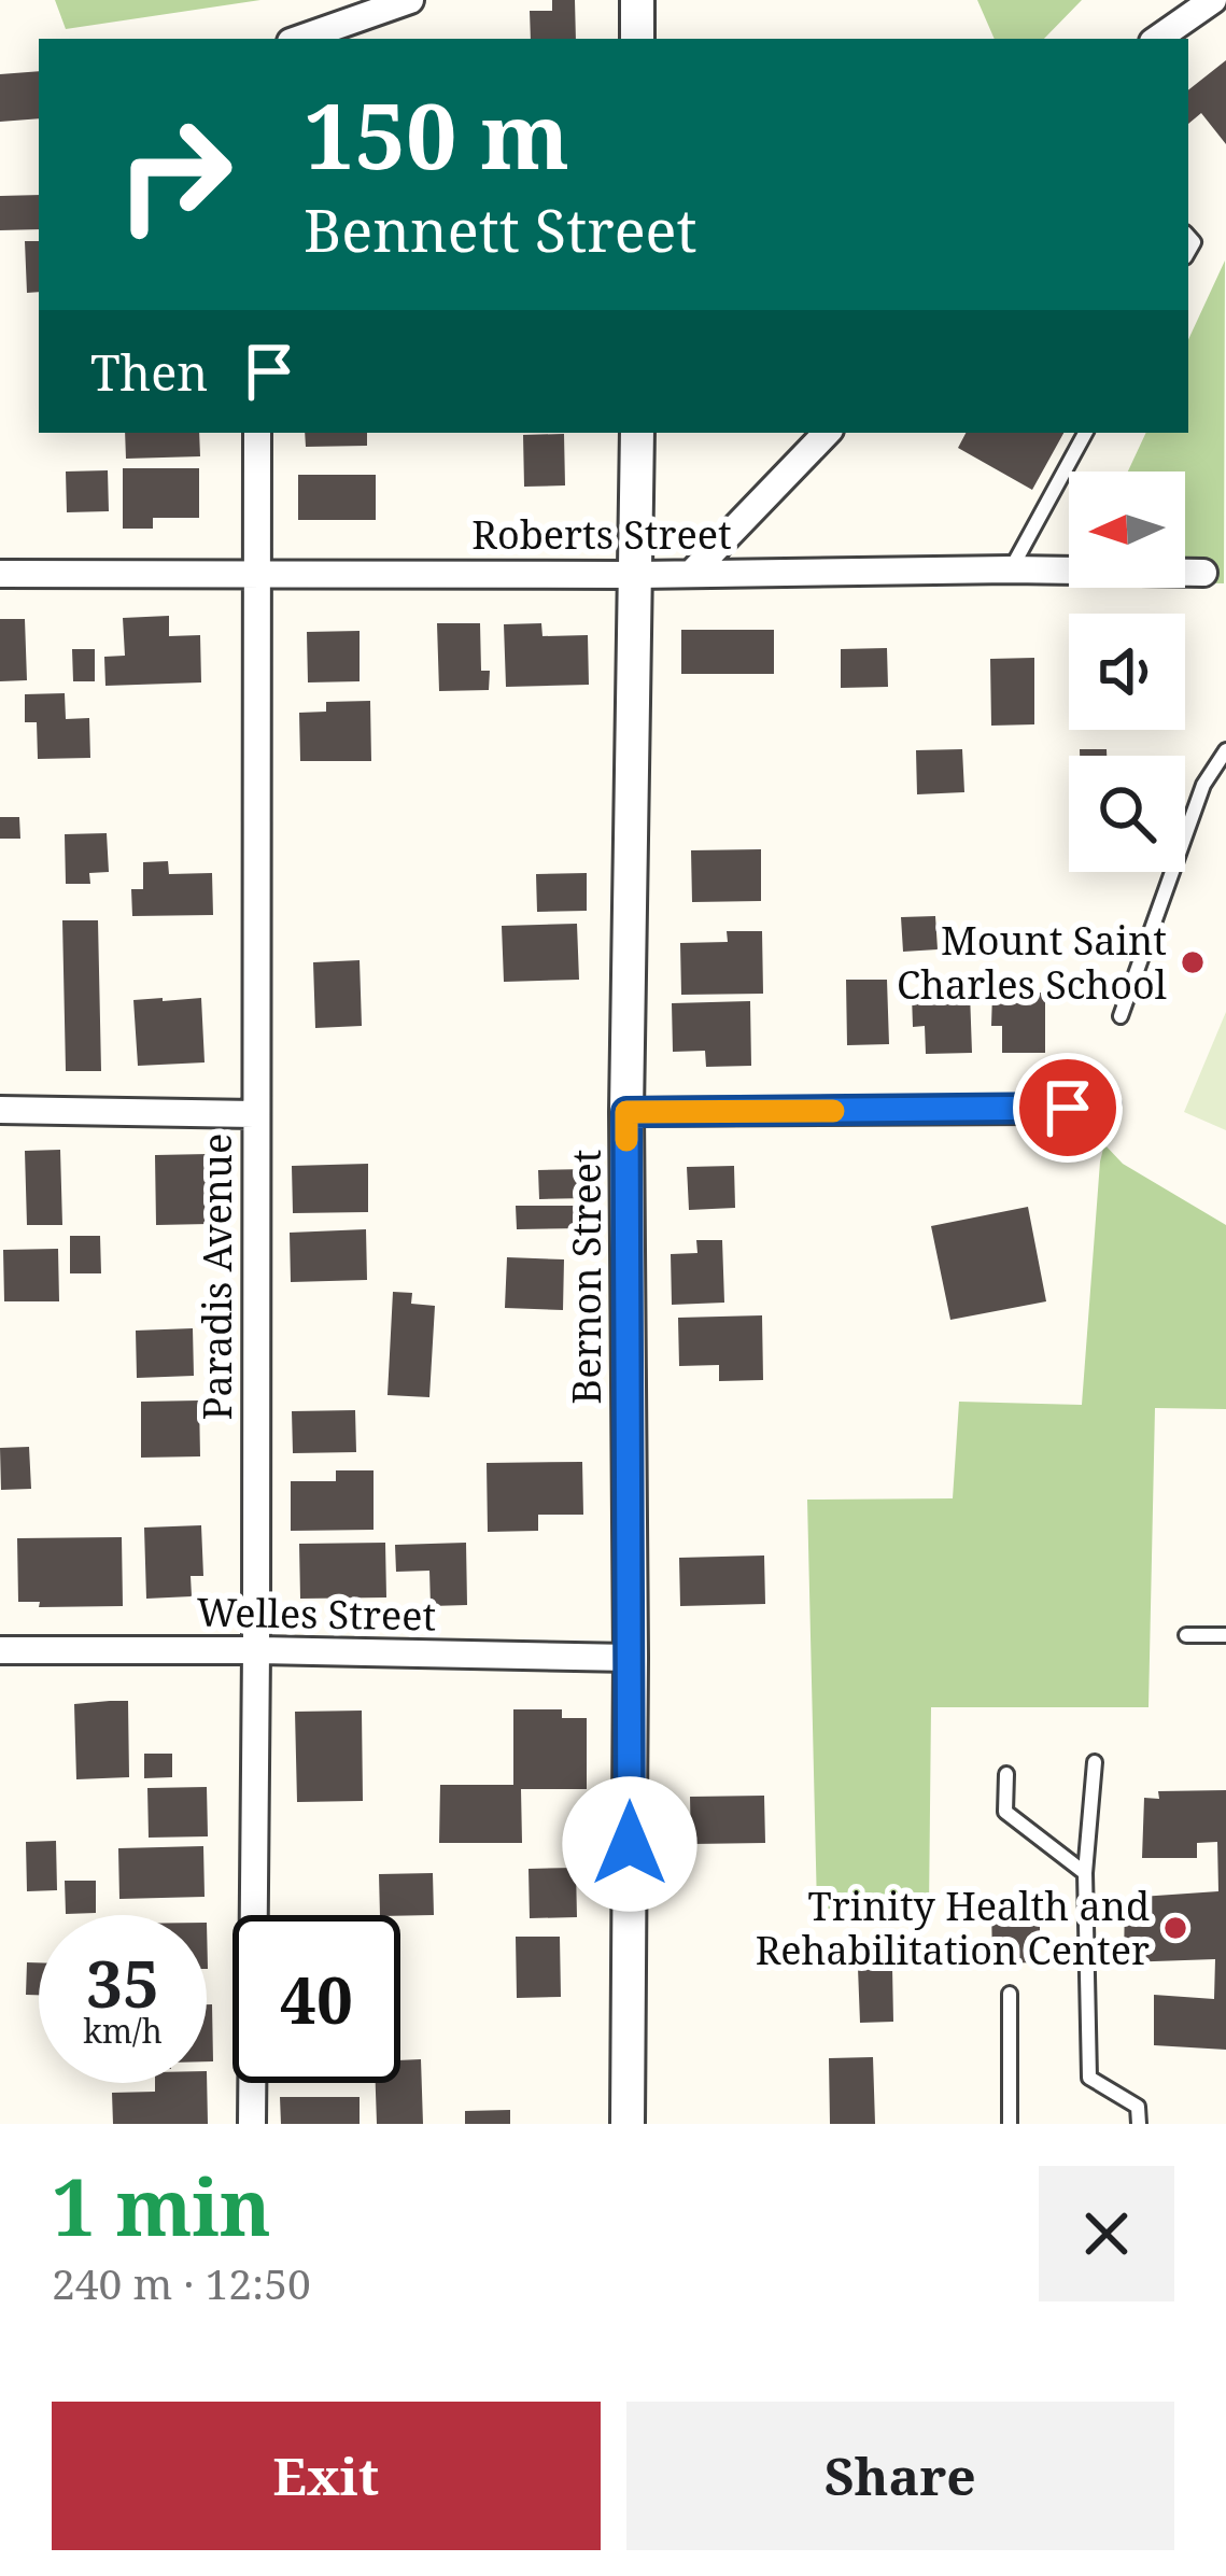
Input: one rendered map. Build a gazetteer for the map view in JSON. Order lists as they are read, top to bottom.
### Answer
{
  "streets": {
    "street": [
      "Roberts Street",
      "Paradis Avenue",
      "Bernon Street",
      "Welles Street"
    ]
  },
  "crossings": [
    ["Roberts Street", "Paradis Avenue"],
    ["Roberts Street", "Bernon Street"],
    ["Paradis Avenue", "Welles Street"],
    ["Bernon Street", "Welles Street"]
  ],
  "places": ["Mount Saint Charles School", "Trinity Health and Rehabilitation Center"],
  "north": "left",
  "page": {
    "turn": ["150 m", "Bennett Street"],
    "then": "Then",
    "speed": "35 km/h",
    "limit": "40",
    "heading": ["1 min", "240 m · 12:50"],
    "buttons": ["Exit", "Share"]
  }
}
